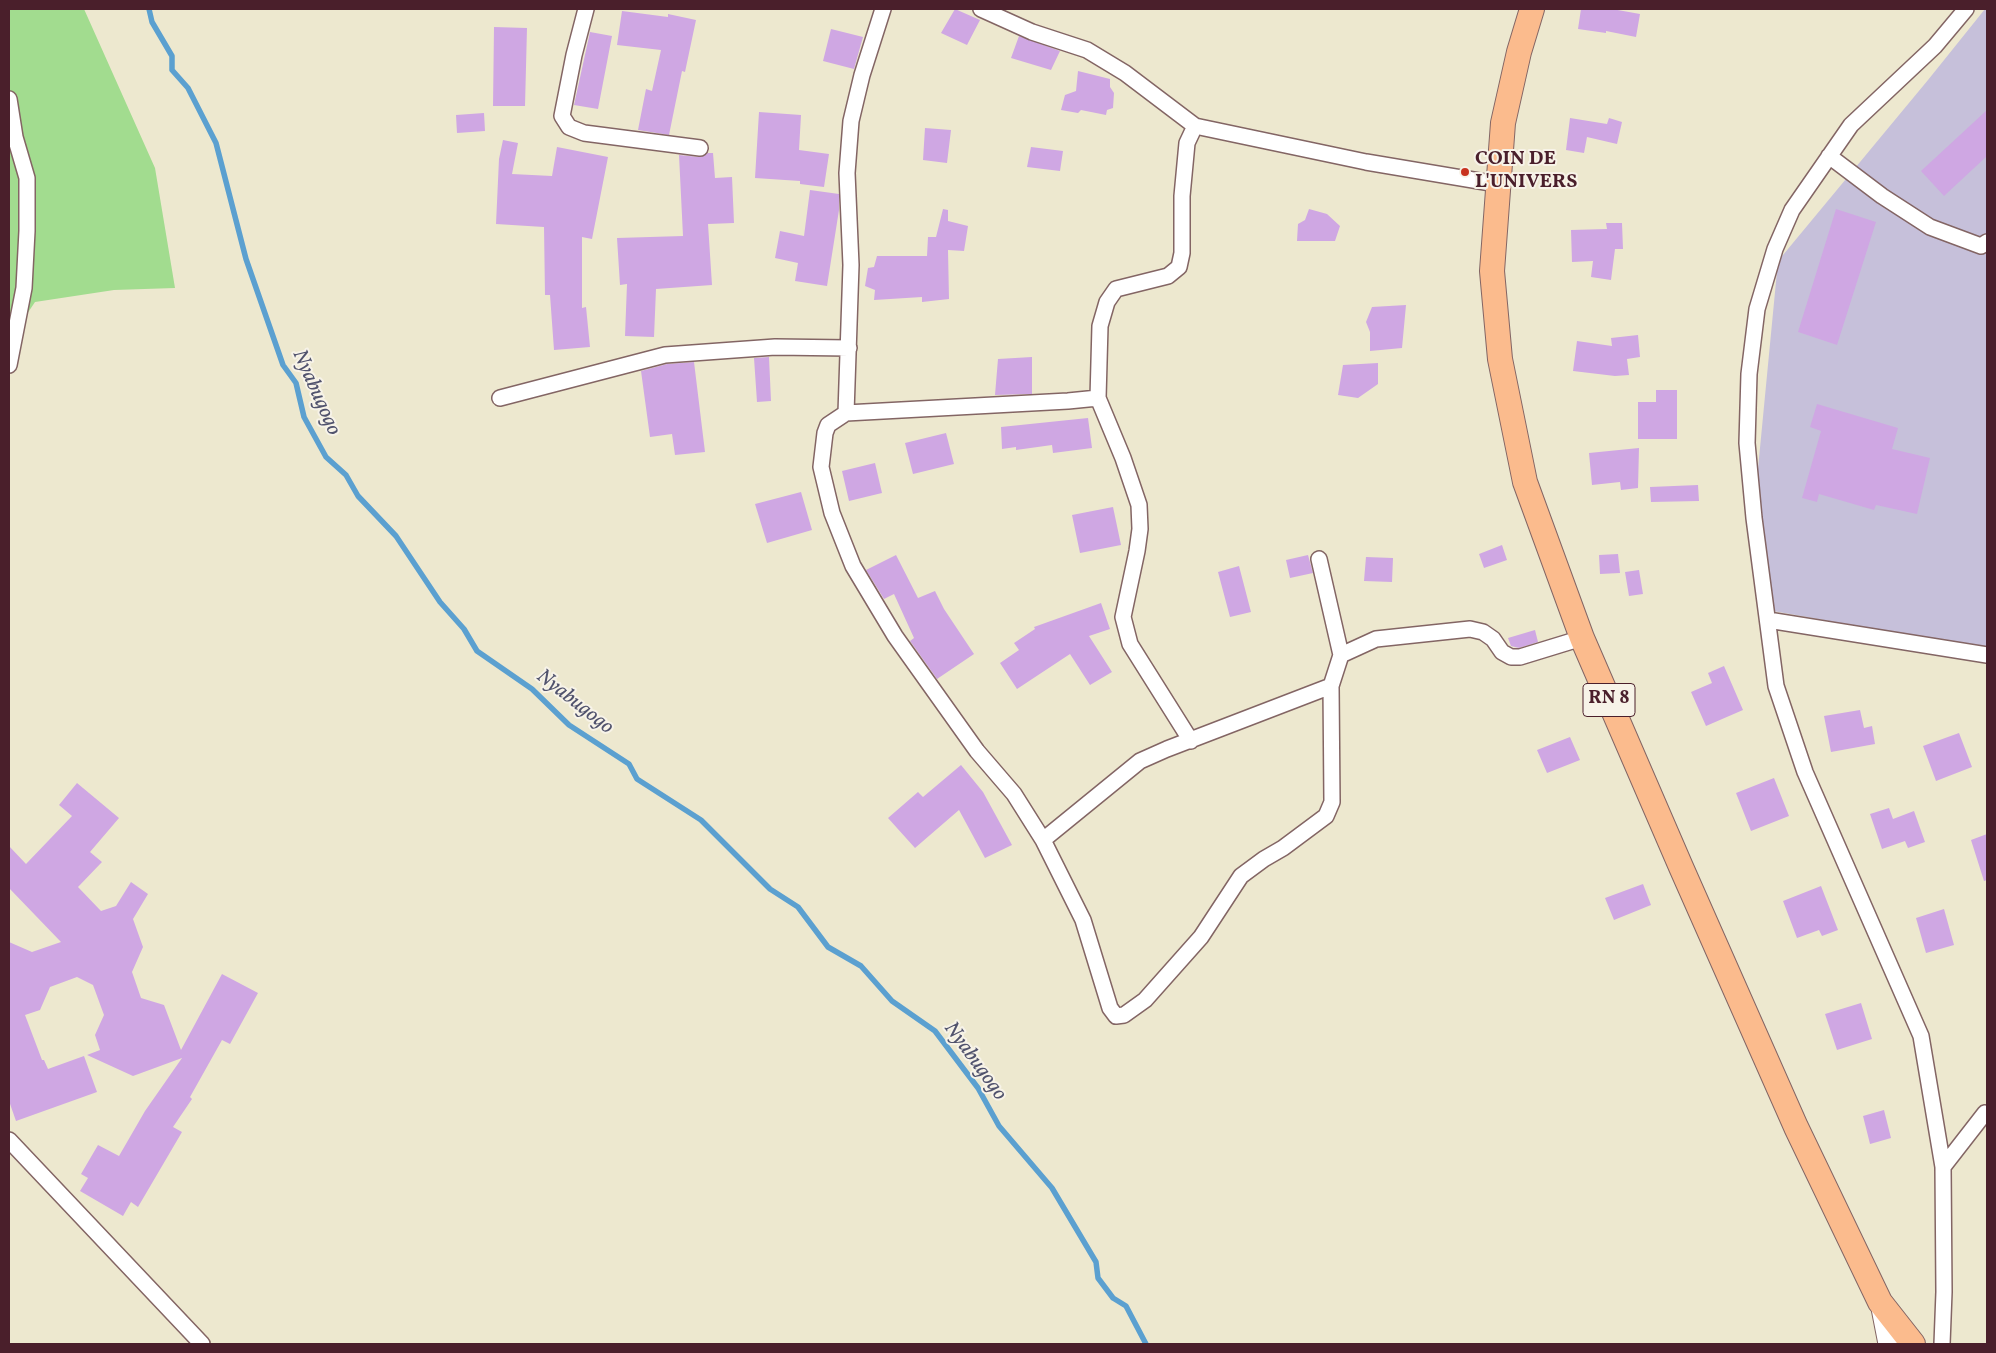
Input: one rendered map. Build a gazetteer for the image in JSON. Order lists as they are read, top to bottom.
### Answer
{
  "streets": {
    "main road": ["RN 8"]
  },
  "water": ["Nyabugogo"],
  "places": ["COIN DE L'UNIVERS"]
}
